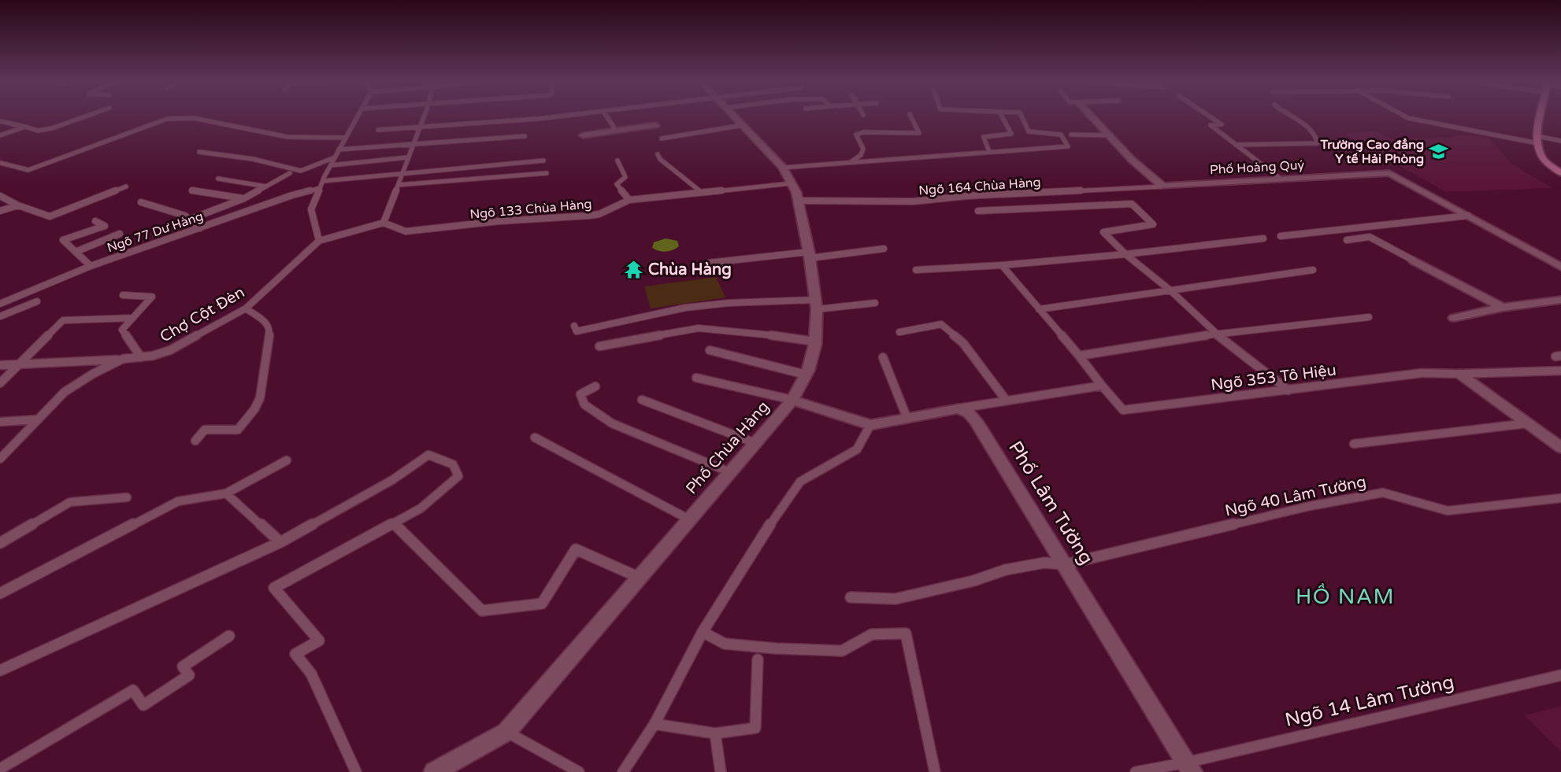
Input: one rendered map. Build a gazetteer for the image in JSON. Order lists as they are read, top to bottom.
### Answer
{
  "streets": {
    "street": ["Phố Hoàng Quý", "Phố Chùa Hàng", "Phố Lâm Tường"],
    "lane": [
      "Ngõ 164 Chùa Hàng",
      "Ngõ 133 Chùa Hàng",
      "Ngõ 77 Dư Hàng",
      "Chợ Cột Đèn",
      "Ngõ 353 Tô Hiệu",
      "Ngõ 40 Lâm Tường",
      "Ngõ 14 Lâm Tường"
    ]
  },
  "crossings": [
    ["Phố Hoàng Quý", "Ngõ 164 Chùa Hàng"],
    ["Ngõ 164 Chùa Hàng", "Phố Chùa Hàng"],
    ["Ngõ 133 Chùa Hàng", "Chợ Cột Đèn"],
    ["Ngõ 133 Chùa Hàng", "Phố Chùa Hàng"],
    ["Ngõ 40 Lâm Tường", "Phố Lâm Tường"],
    ["Phố Lâm Tường", "Ngõ 14 Lâm Tường"]
  ],
  "districts": ["HỒ NAM"],
  "places": {
    "school or university": ["Trường Cao đẳng Y tế Hải Phòng"],
    "temple": ["Chùa Hàng"]
  }
}
